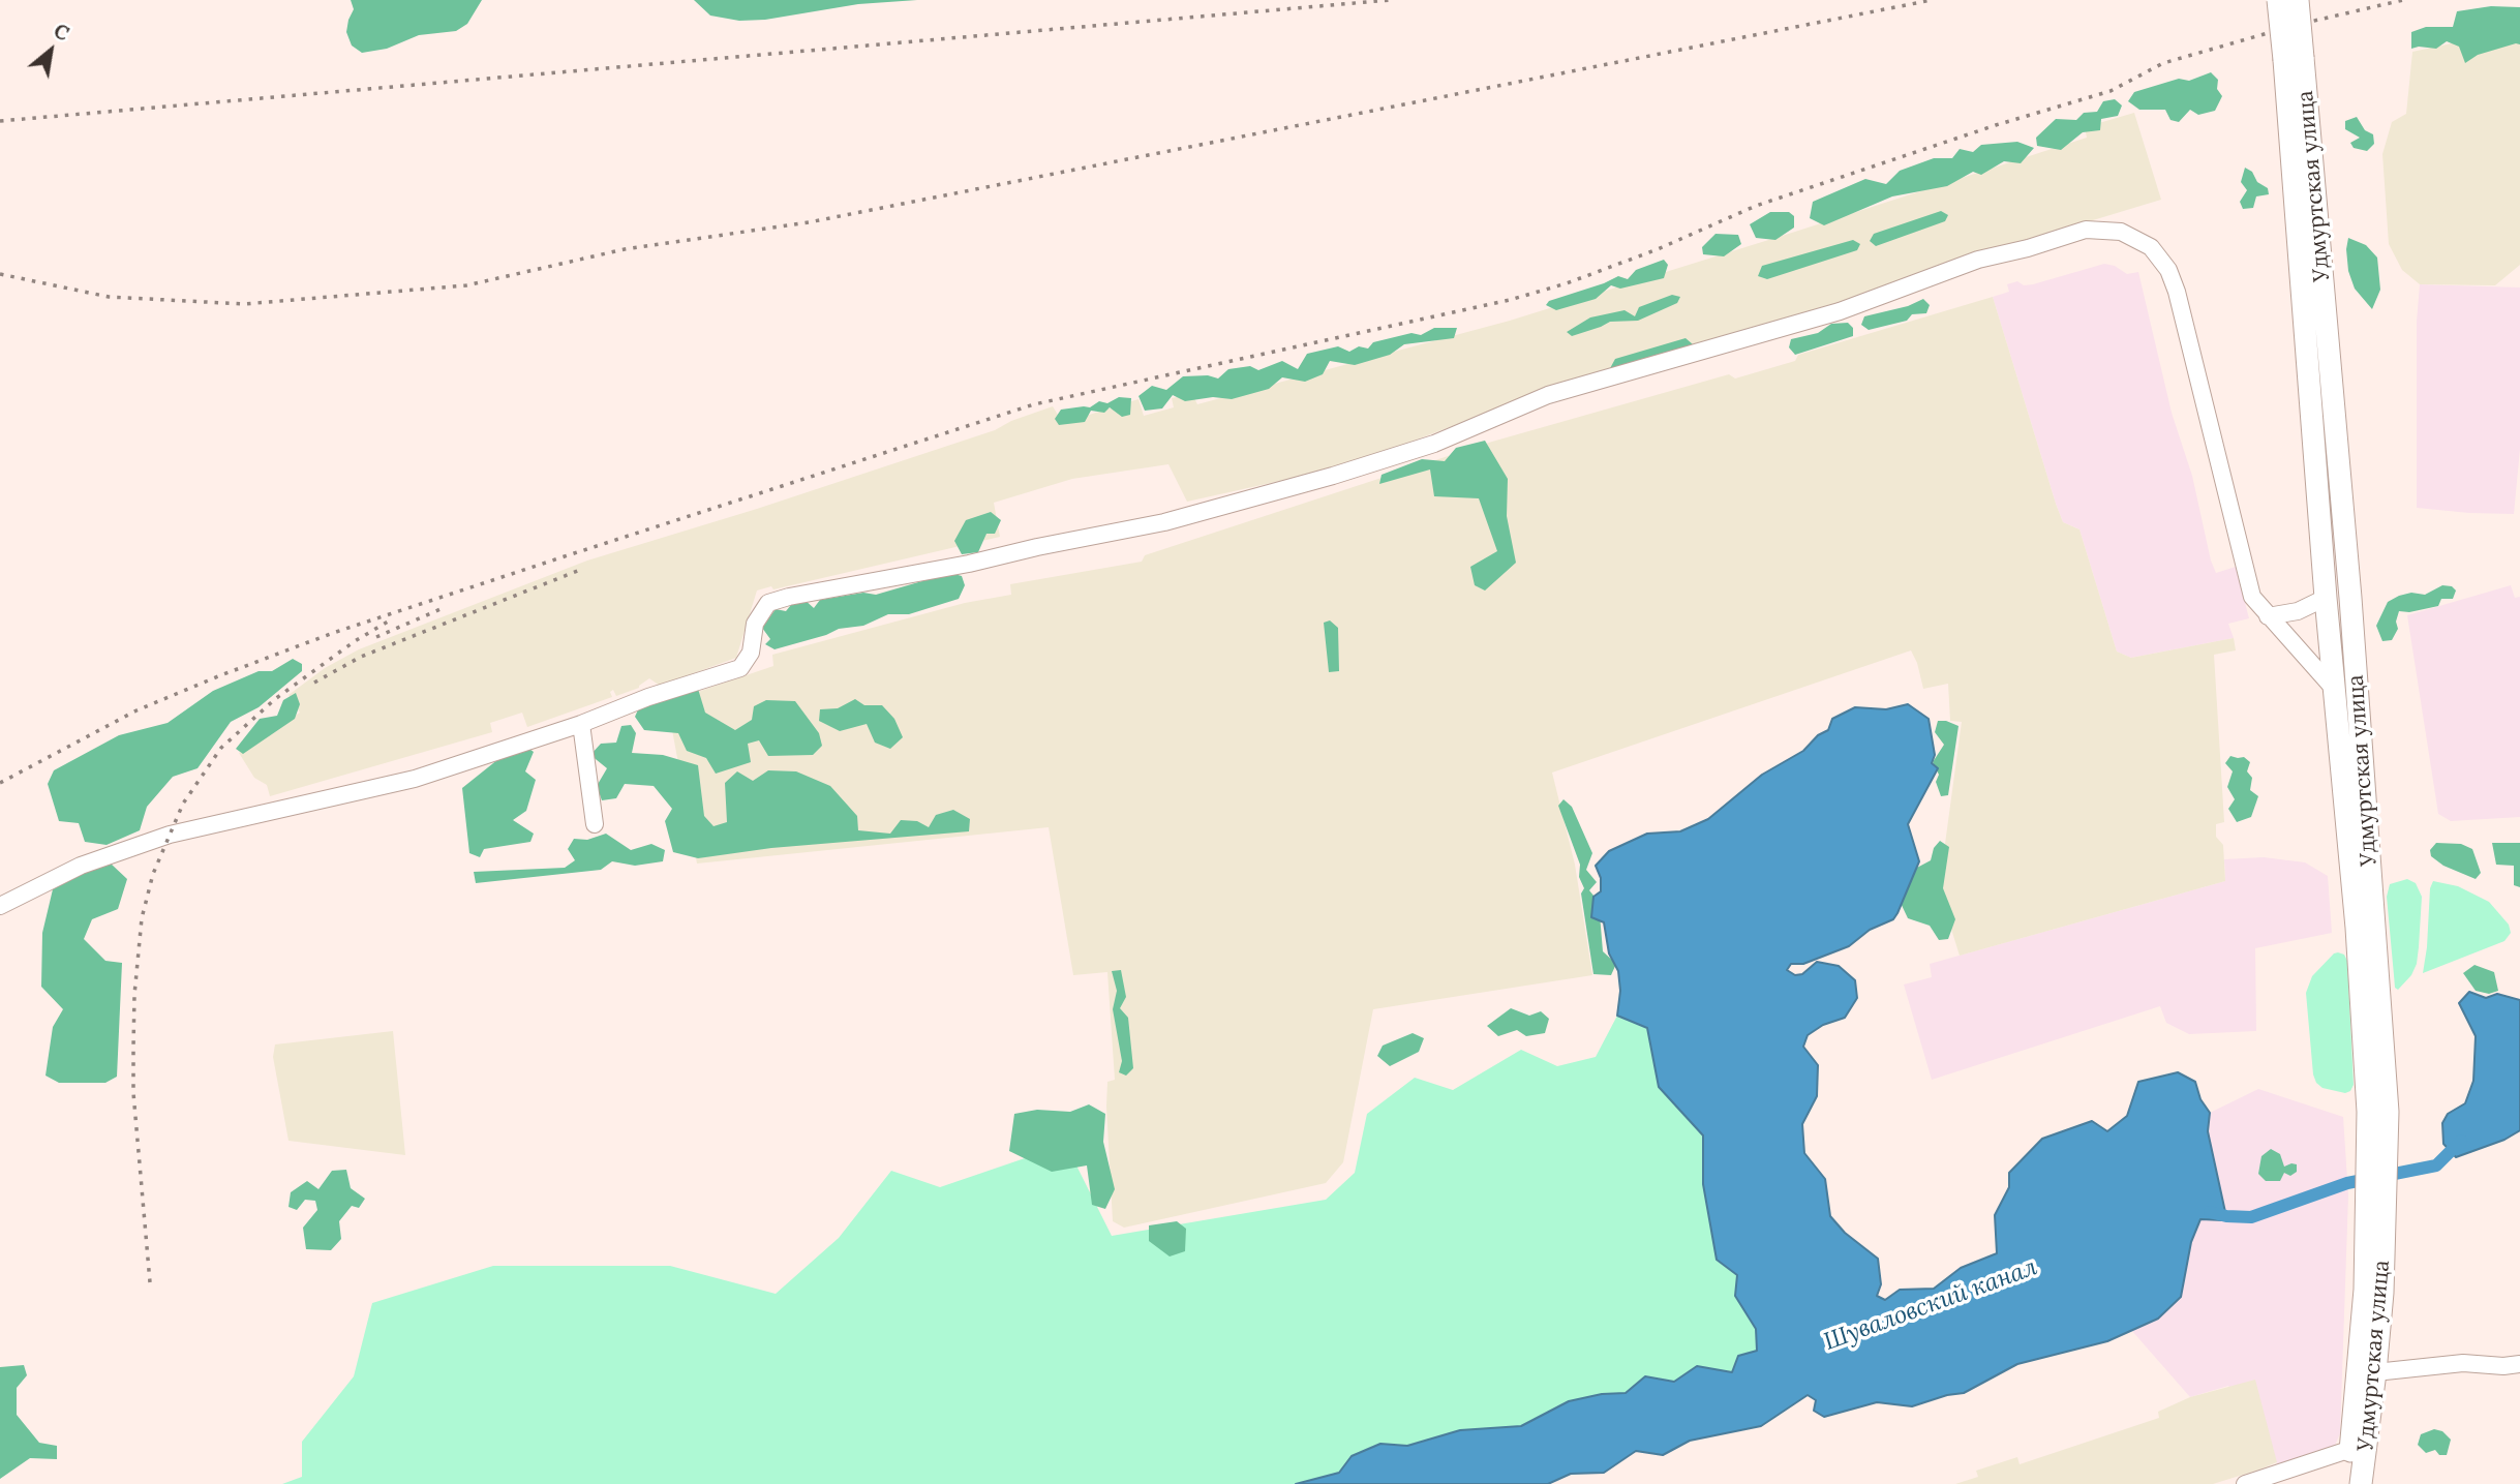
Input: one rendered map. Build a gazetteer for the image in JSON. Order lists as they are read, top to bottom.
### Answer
{
  "streets": {
    "main road": ["Удмуртская улица"]
  },
  "water": ["Шуваловский канал"],
  "north": "top right"
}
